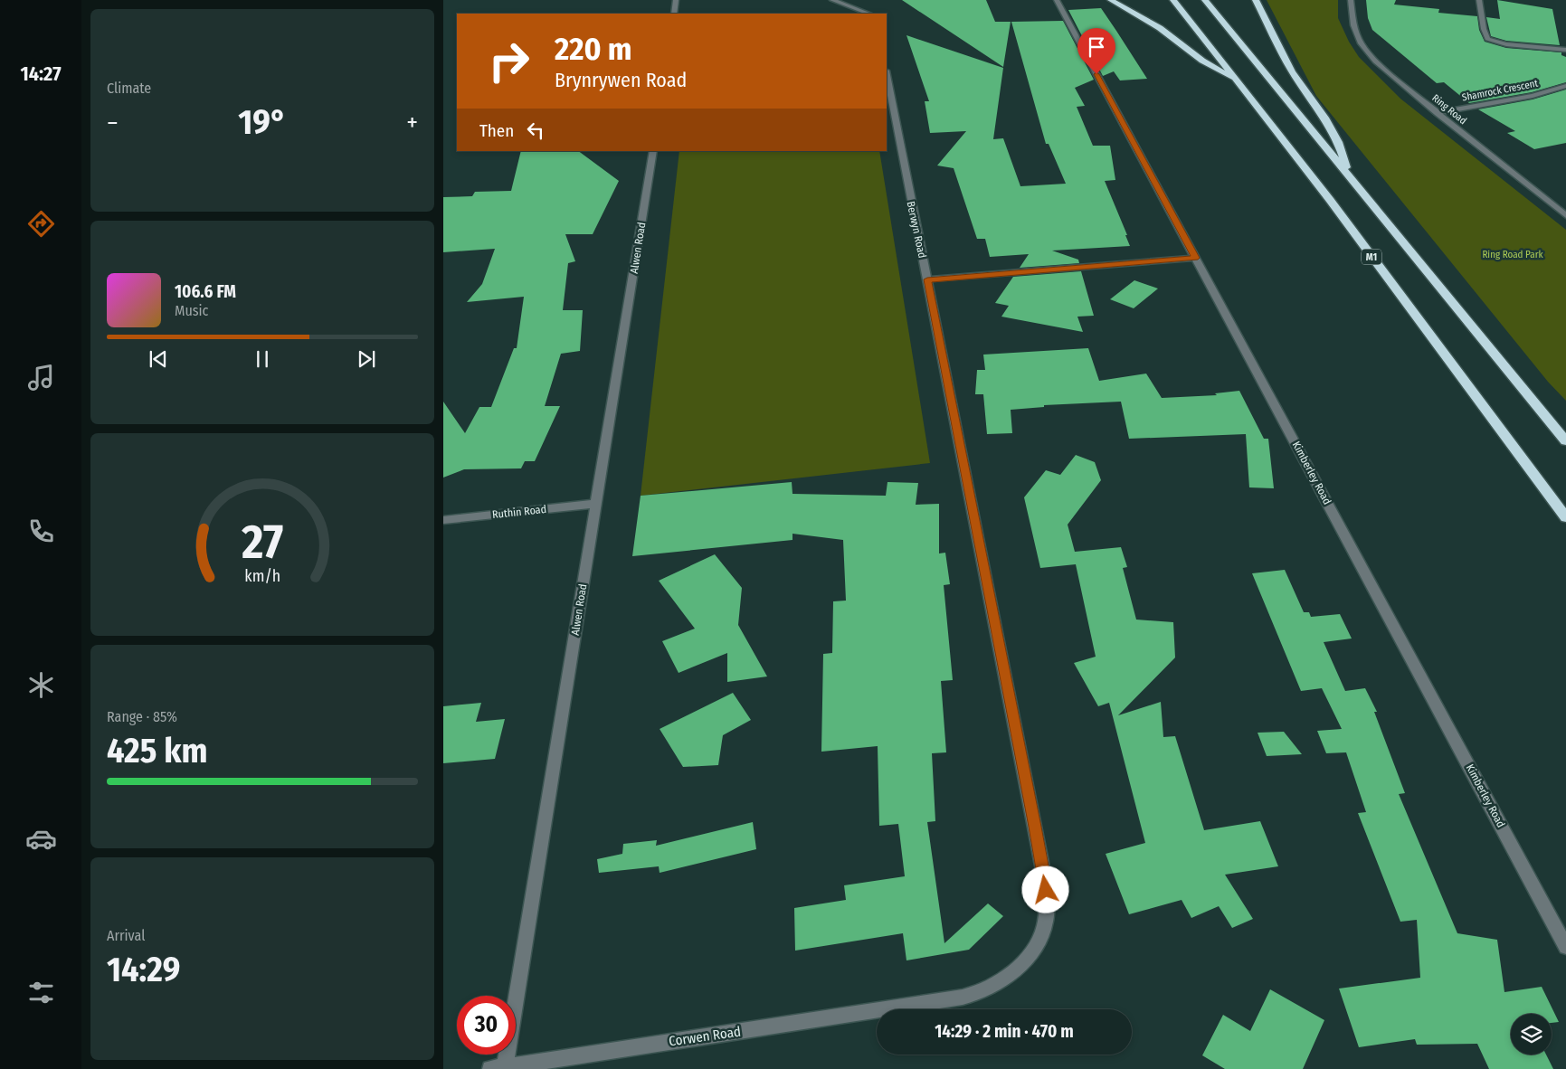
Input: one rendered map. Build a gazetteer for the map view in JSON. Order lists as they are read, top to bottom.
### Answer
{
  "streets": {
    "highway": ["M1"],
    "street": [
      "Shamrock Crescent",
      "Ring Road",
      "Berwyn Road",
      "Alwen Road",
      "Kimberley Road",
      "Ruthin Road",
      "Corwen Road"
    ]
  },
  "crossings": [
    ["Shamrock Crescent", "Ring Road"],
    ["Berwyn Road", "Corwen Road"],
    ["Alwen Road", "Ruthin Road"],
    ["Alwen Road", "Corwen Road"]
  ],
  "parks": ["Ring Road Park"],
  "page": {
    "tabs": "14:27",
    "tile": [
      "Climate",
      ["Range · 85%", "425 km"],
      ["Arrival", "14:29"]
    ],
    "turn": ["220 m", "Brynrywen Road"],
    "heat": ["−", "19°", "+"],
    "then": "Then",
    "song": ["106.6 FM", "Music"],
    "limit": "30",
    "trip": "14:29 · 2 min · 470 m",
    "gauge": ["27", "km/h"]
  }
}
